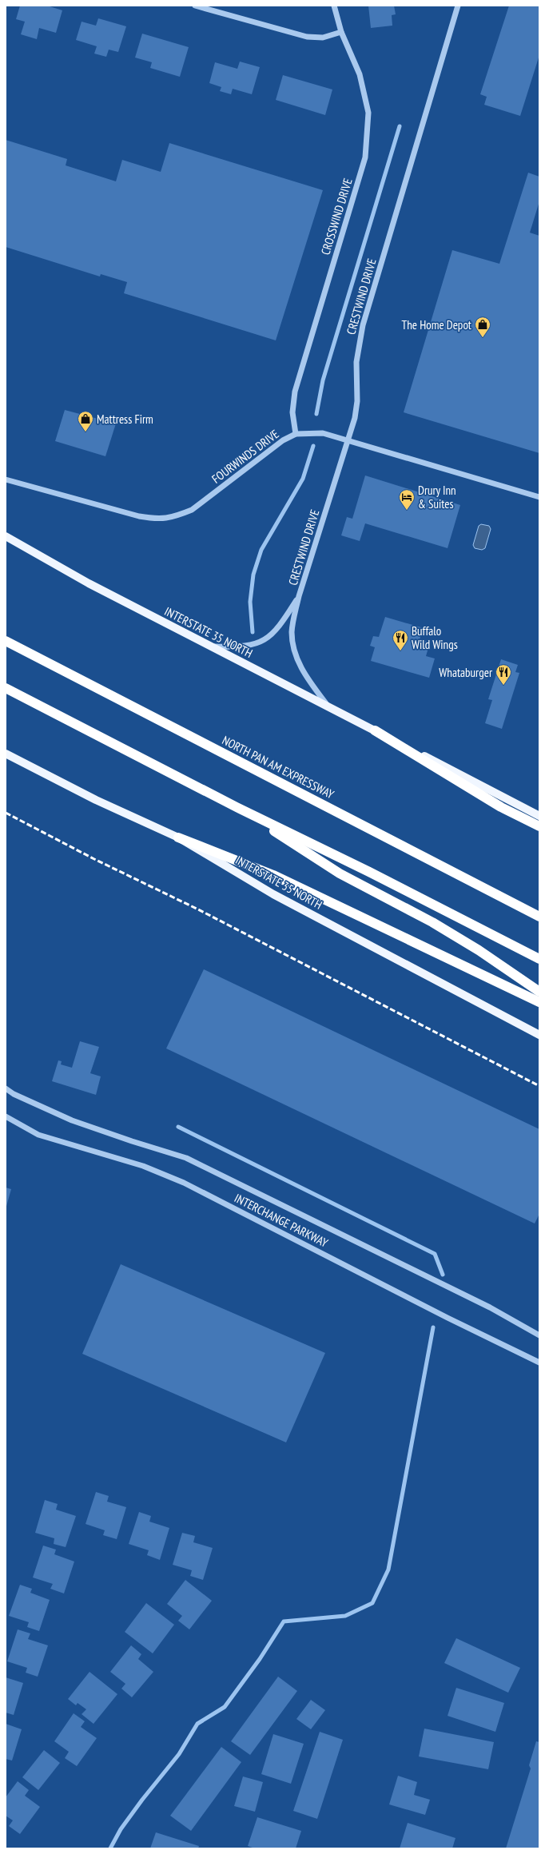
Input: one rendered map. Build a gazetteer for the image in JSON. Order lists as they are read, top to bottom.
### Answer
{
  "streets": {
    "highway": ["NORTH PAN AM EXPRESSWAY"],
    "main road": ["INTERSTATE 35 NORTH"],
    "street": [
      "CROSSWIND DRIVE",
      "CRESTWIND DRIVE",
      "FOURWINDS DRIVE",
      "INTERCHANGE PARKWAY"
    ]
  },
  "crossings": [
    ["CROSSWIND DRIVE", "FOURWINDS DRIVE"],
    ["CRESTWIND DRIVE", "FOURWINDS DRIVE"],
    ["CRESTWIND DRIVE", "INTERSTATE 35 NORTH"]
  ],
  "places": {
    "shop": ["The Home Depot", "Mattress Firm"],
    "hotel": ["Drury Inn & Suites"],
    "restaurant": ["Buffalo Wild Wings", "Whataburger"]
  }
}
